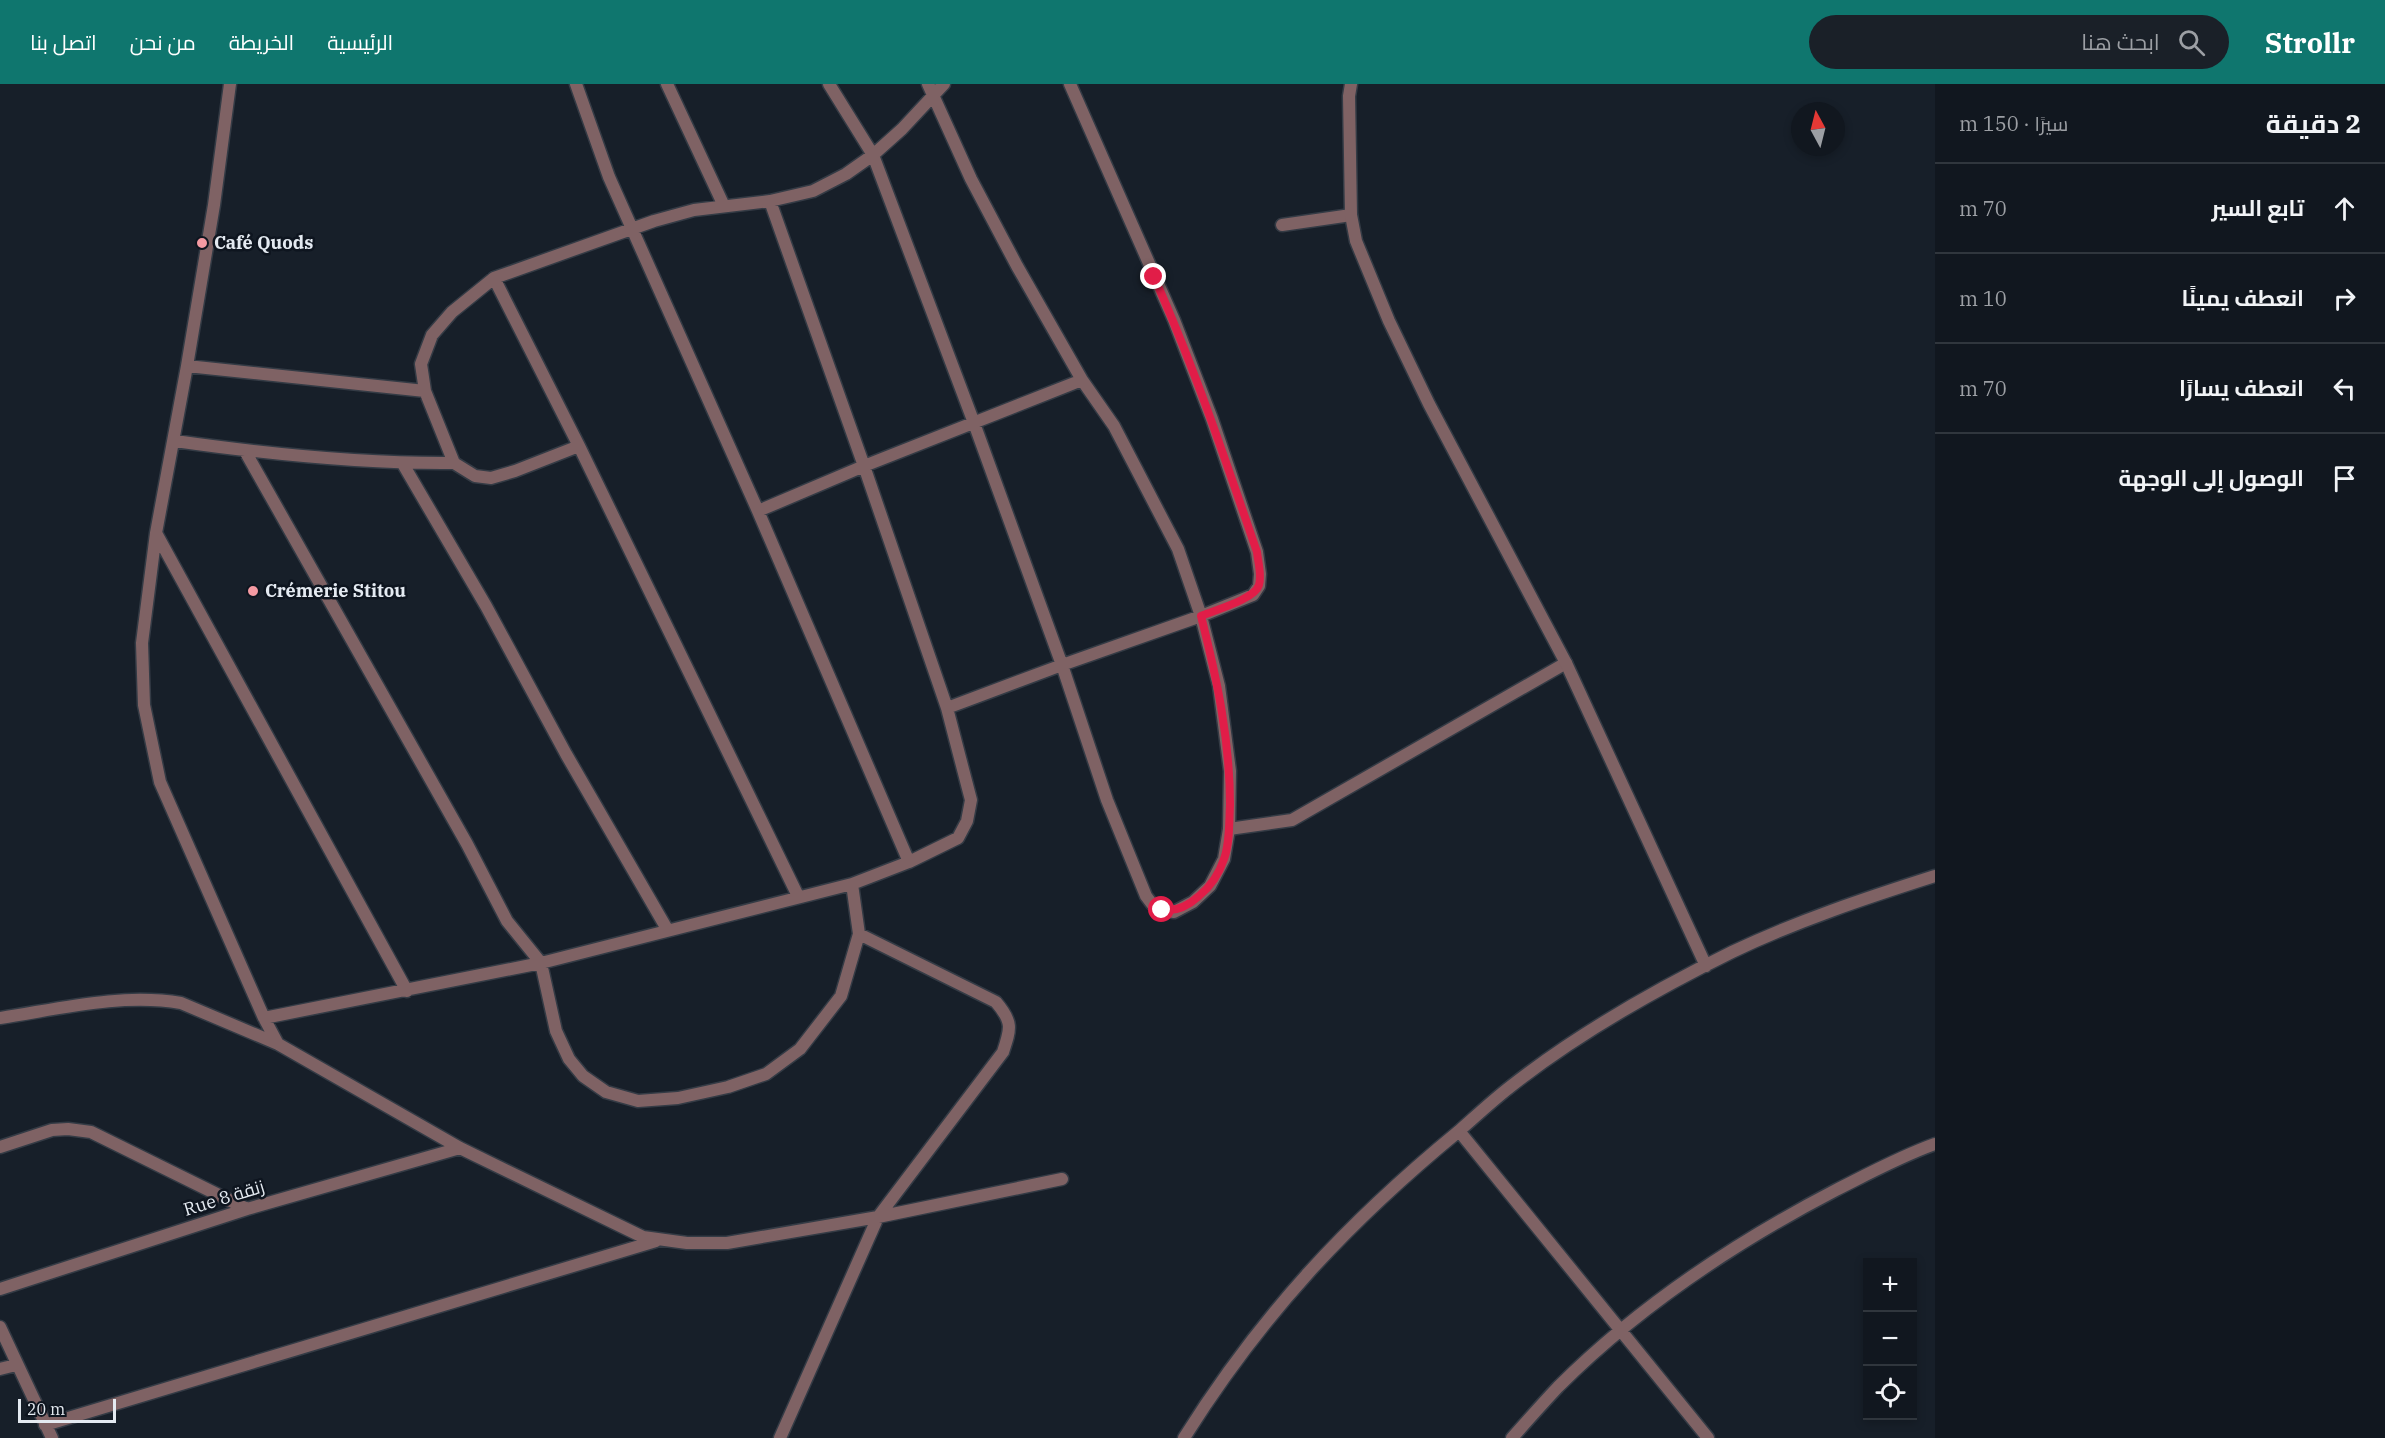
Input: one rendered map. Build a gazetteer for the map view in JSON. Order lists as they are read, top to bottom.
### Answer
{
  "streets": {
    "street": ["Rue 8 زنقة"]
  },
  "places": ["Café Quods", "Crémerie Stitou"],
  "scale_bar": "20 m",
  "north": "top",
  "page": {
    "header": "Strollr",
    "search": "ابحث هنا",
    "nav": [
      "الرئيسية",
      "الخريطة",
      "من نحن",
      "اتصل بنا"
    ],
    "heading": ["2 دقيقة", "سيرًا · 150 m"],
    "list": [
      ["تابع السير", "70 m"],
      ["انعطف يمينًا", "10 m"],
      ["انعطف يسارًا", "70 m"],
      "الوصول إلى الوجهة"
    ],
    "map_buttons": ["+", "−"],
    "scale": "20 m"
  }
}
